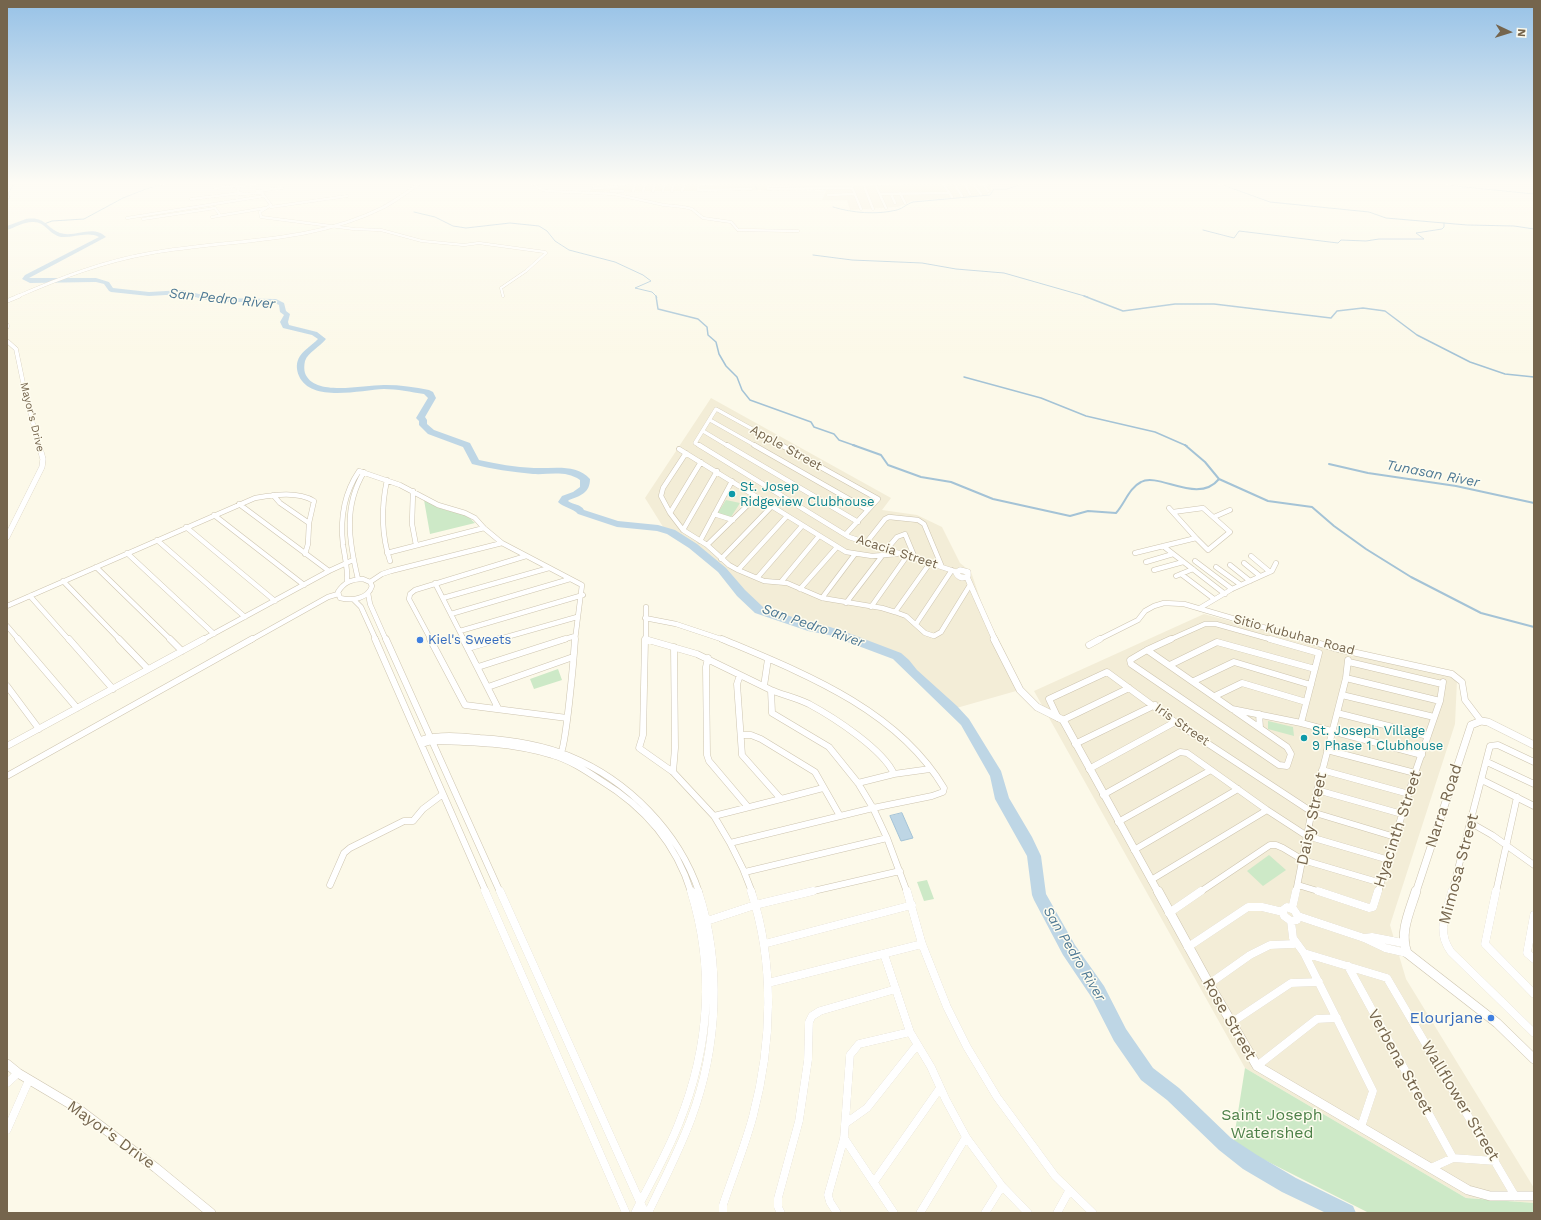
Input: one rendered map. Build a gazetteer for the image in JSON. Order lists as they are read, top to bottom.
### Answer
{
  "streets": {
    "street": [
      "Mayor's Drive",
      "Apple Street",
      "Acacia Street",
      "Sitio Kubuhan Road",
      "Iris Street",
      "Narra Road",
      "Daisy Street",
      "Hyacinth Street",
      "Mimosa Street",
      "Rose Street",
      "Verbena Street",
      "Wallflower Street"
    ]
  },
  "crossings": [
    ["Sitio Kubuhan Road", "Narra Road"],
    ["Iris Street", "Daisy Street"],
    ["Iris Street", "Hyacinth Street"],
    ["Iris Street", "Rose Street"],
    ["Daisy Street", "Hyacinth Street"],
    ["Rose Street", "Wallflower Street"],
    ["Verbena Street", "Wallflower Street"]
  ],
  "water": ["San Pedro River", "Tunasan River"],
  "parks": ["Saint Joseph Watershed"],
  "places": [
    "St. Josep Ridgeview Clubhouse",
    "Kiel's Sweets",
    "St. Joseph Village 9 Phase 1 Clubhouse",
    "Elourjane"
  ],
  "north": "right"
}
